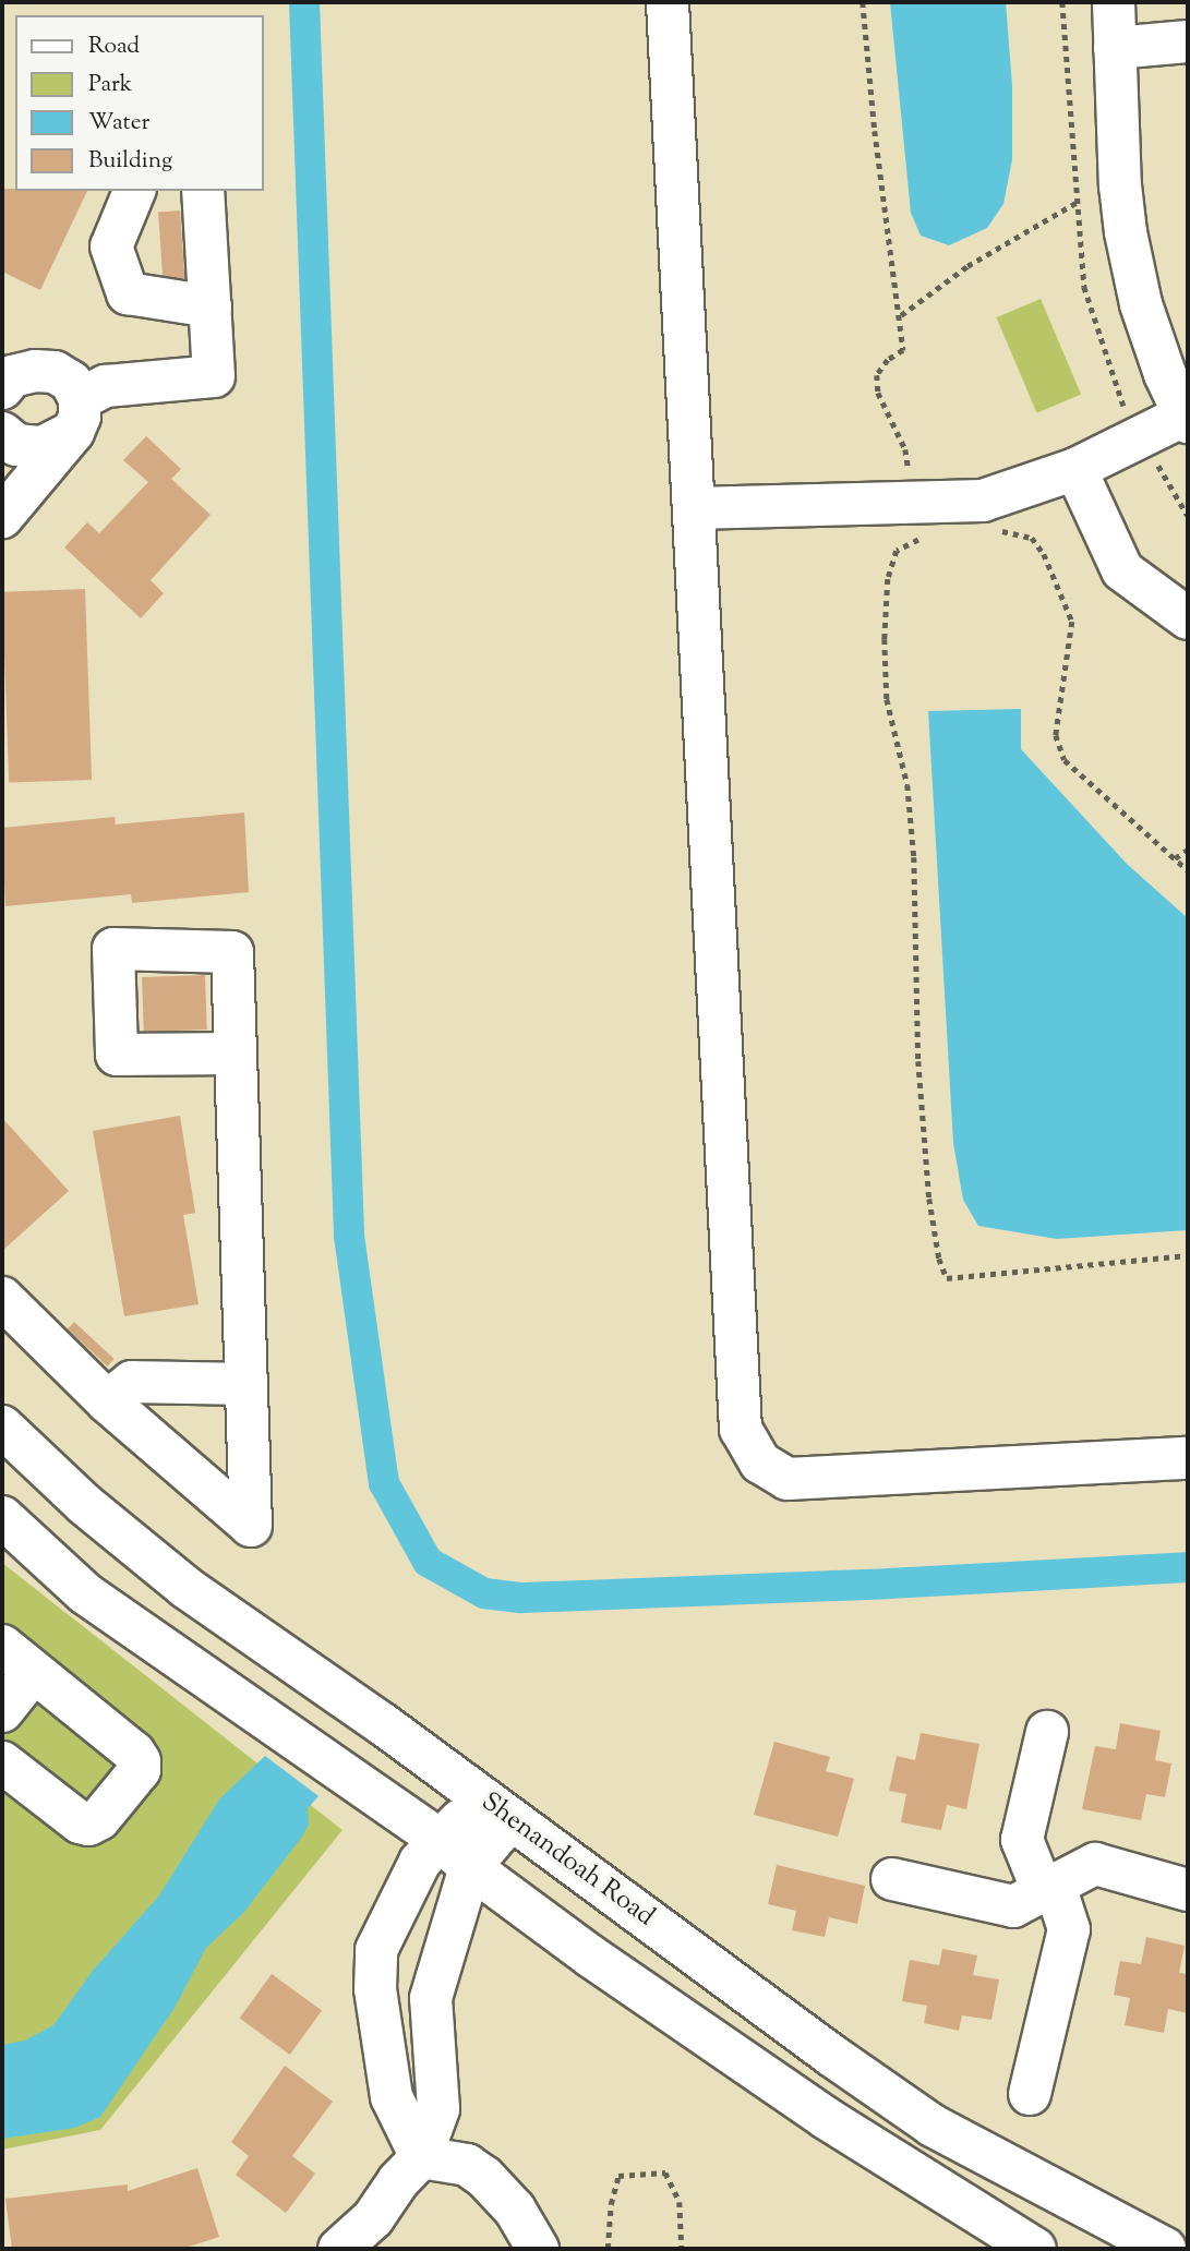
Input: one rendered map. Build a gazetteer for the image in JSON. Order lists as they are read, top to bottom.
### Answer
{
  "streets": {
    "street": ["Shenandoah Road"]
  },
  "legend": [
    "Road",
    "Park",
    "Water",
    "Building"
  ]
}
